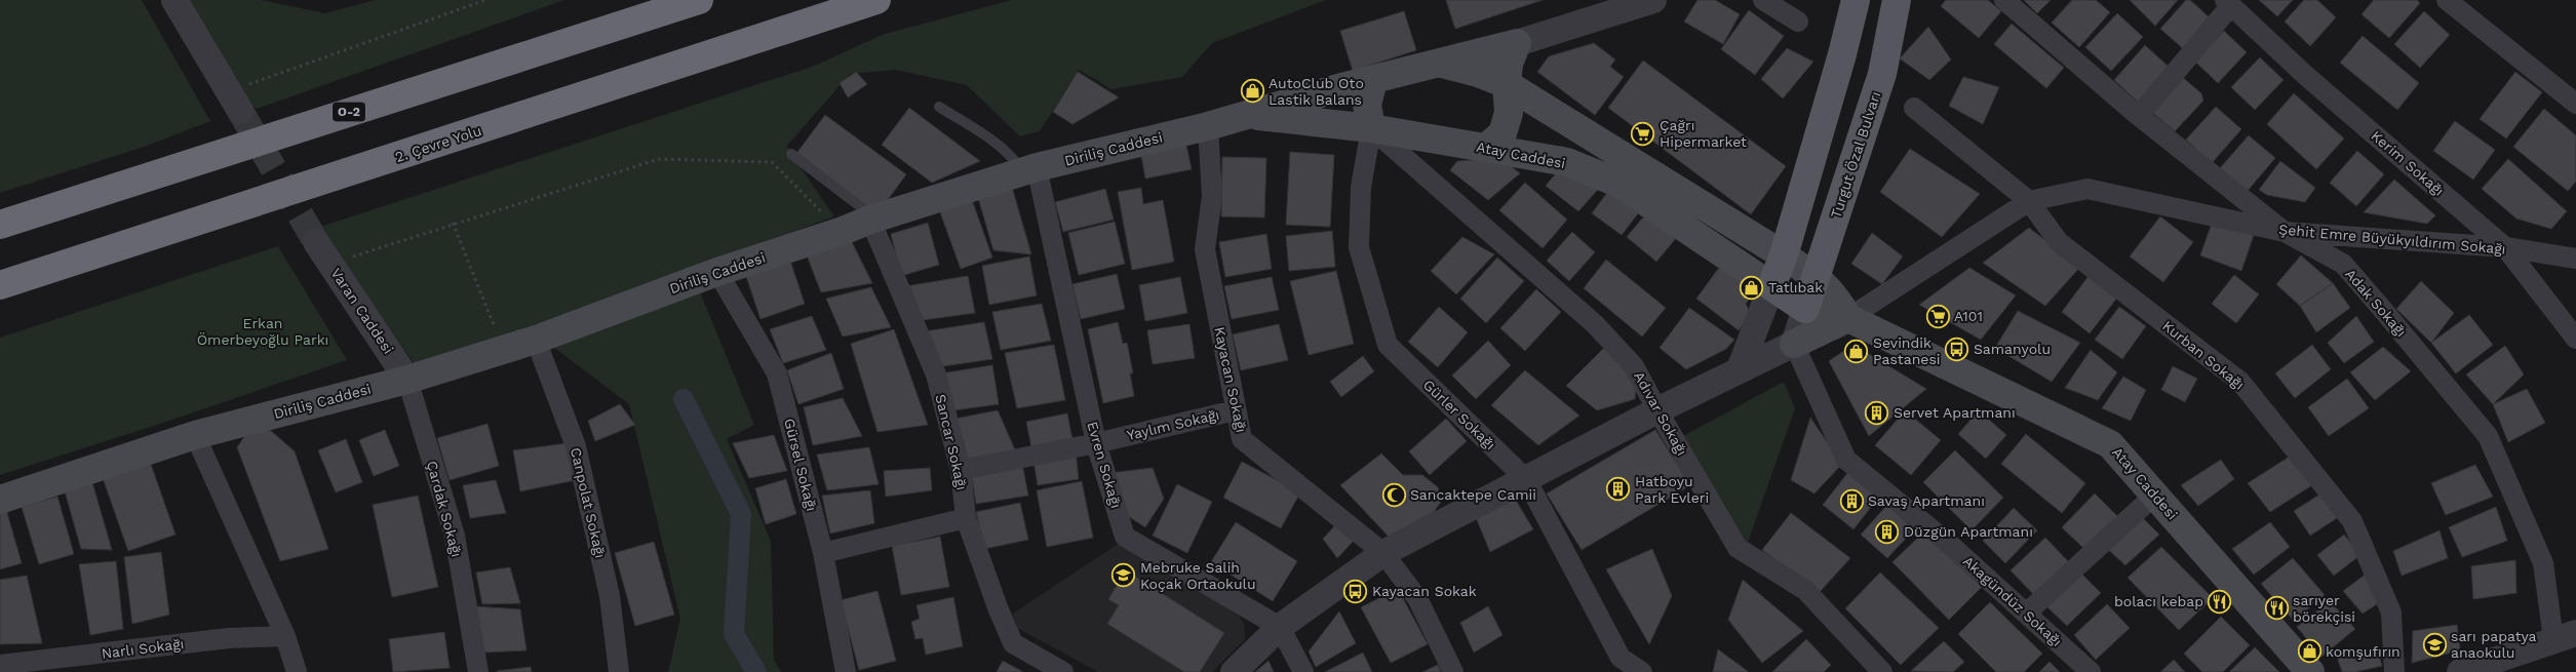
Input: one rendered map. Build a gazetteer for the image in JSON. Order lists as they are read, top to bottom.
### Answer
{
  "streets": {
    "highway": ["O-2", "2. Çevre Yolu"],
    "main road": ["Diriliş Caddesi", "Atay Caddesi", "Turgut Özal Bulvarı"],
    "street": [
      "Kerim Sokağı",
      "Şehit Emre Büyükyıldırım Sokağı",
      "Adak Sokağı",
      "Varan Caddesi",
      "Kurban Sokağı",
      "Kayacan Sokağı",
      "Adıvar Sokağı",
      "Gürler Sokağı",
      "Yaylım Sokağı",
      "Sancar Sokağı",
      "Gürsel Sokağı",
      "Evren Sokağı",
      "Canpolat Sokağı",
      "Çardak Sokağı",
      "Akagündüz Sokağı",
      "Narlı Sokağı"
    ]
  },
  "crossings": [
    ["Diriliş Caddesi", "Atay Caddesi"],
    ["Diriliş Caddesi", "Varan Caddesi"],
    ["Diriliş Caddesi", "Kayacan Sokağı"],
    ["Diriliş Caddesi", "Sancar Sokağı"],
    ["Diriliş Caddesi", "Gürsel Sokağı"],
    ["Diriliş Caddesi", "Evren Sokağı"],
    ["Diriliş Caddesi", "Canpolat Sokağı"],
    ["Diriliş Caddesi", "Çardak Sokağı"],
    ["Atay Caddesi", "Turgut Özal Bulvarı"],
    ["Atay Caddesi", "Şehit Emre Büyükyıldırım Sokağı"],
    ["Atay Caddesi", "Adıvar Sokağı"],
    ["Atay Caddesi", "Gürler Sokağı"],
    ["Kerim Sokağı", "Şehit Emre Büyükyıldırım Sokağı"],
    ["Şehit Emre Büyükyıldırım Sokağı", "Adak Sokağı"],
    ["Şehit Emre Büyükyıldırım Sokağı", "Kurban Sokağı"],
    ["Varan Caddesi", "Çardak Sokağı"],
    ["Kayacan Sokağı", "Yaylım Sokağı"],
    ["Adıvar Sokağı", "Gürler Sokağı"],
    ["Yaylım Sokağı", "Sancar Sokağı"],
    ["Yaylım Sokağı", "Evren Sokağı"]
  ],
  "parks": ["Erkan Ömerbeyoğlu Parkı"],
  "places": {
    "shop": [
      "AutoClub Oto Lastik Balans",
      "Tatlıbak",
      "Sevindik Pastanesi",
      "komşufırın"
    ],
    "supermarket": ["Çağrı Hipermarket", "A101"],
    "bus stop": ["Samanyolu", "Kayacan Sokak"],
    "building": [
      "Servet Apartmanı",
      "Hatboyu Park Evleri",
      "Savaş Apartmanı",
      "Düzgün Apartmanı"
    ],
    "mosque": ["Sancaktepe Camii"],
    "school or university": ["Mebruke Salih Koçak Ortaokulu", "sarı papatya anaokulu"],
    "restaurant": ["bolacı kebap", "sarıyer börekçisi"]
  }
}
